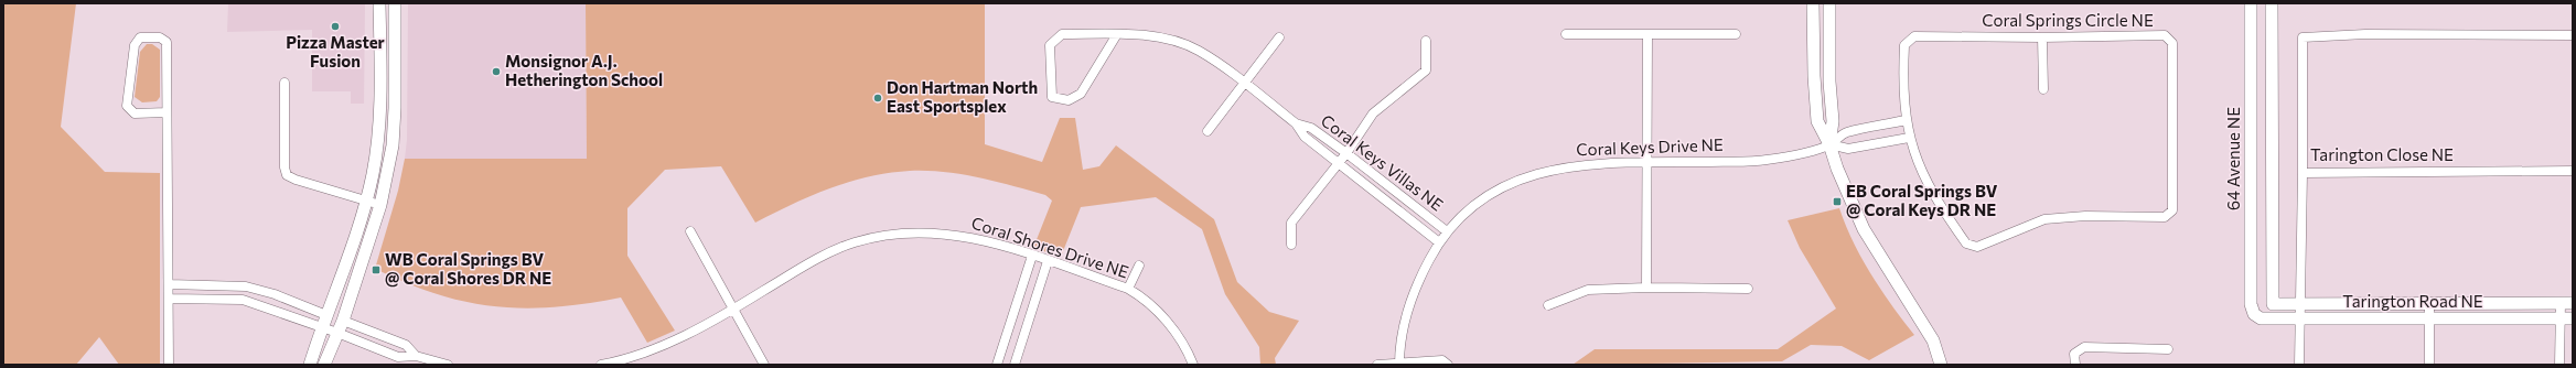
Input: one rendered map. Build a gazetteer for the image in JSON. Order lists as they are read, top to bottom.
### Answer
{
  "streets": {
    "street": [
      "Coral Springs Circle NE",
      "Coral Keys Drive NE",
      "Tarington Close NE",
      "64 Avenue NE",
      "Coral Keys Villas NE",
      "Coral Shores Drive NE",
      "Tarington Road NE"
    ]
  },
  "crossings": [
    ["Coral Keys Drive NE", "Coral Keys Villas NE"],
    ["64 Avenue NE", "Tarington Road NE"]
  ],
  "places": {
    "other": ["Pizza Master Fusion", "Monsignor A.J. Hetherington School", "Don Hartman North East Sportsplex"],
    "transit": ["EB Coral Springs BV @ Coral Keys DR NE", "WB Coral Springs BV @ Coral Shores DR NE"]
  }
}
